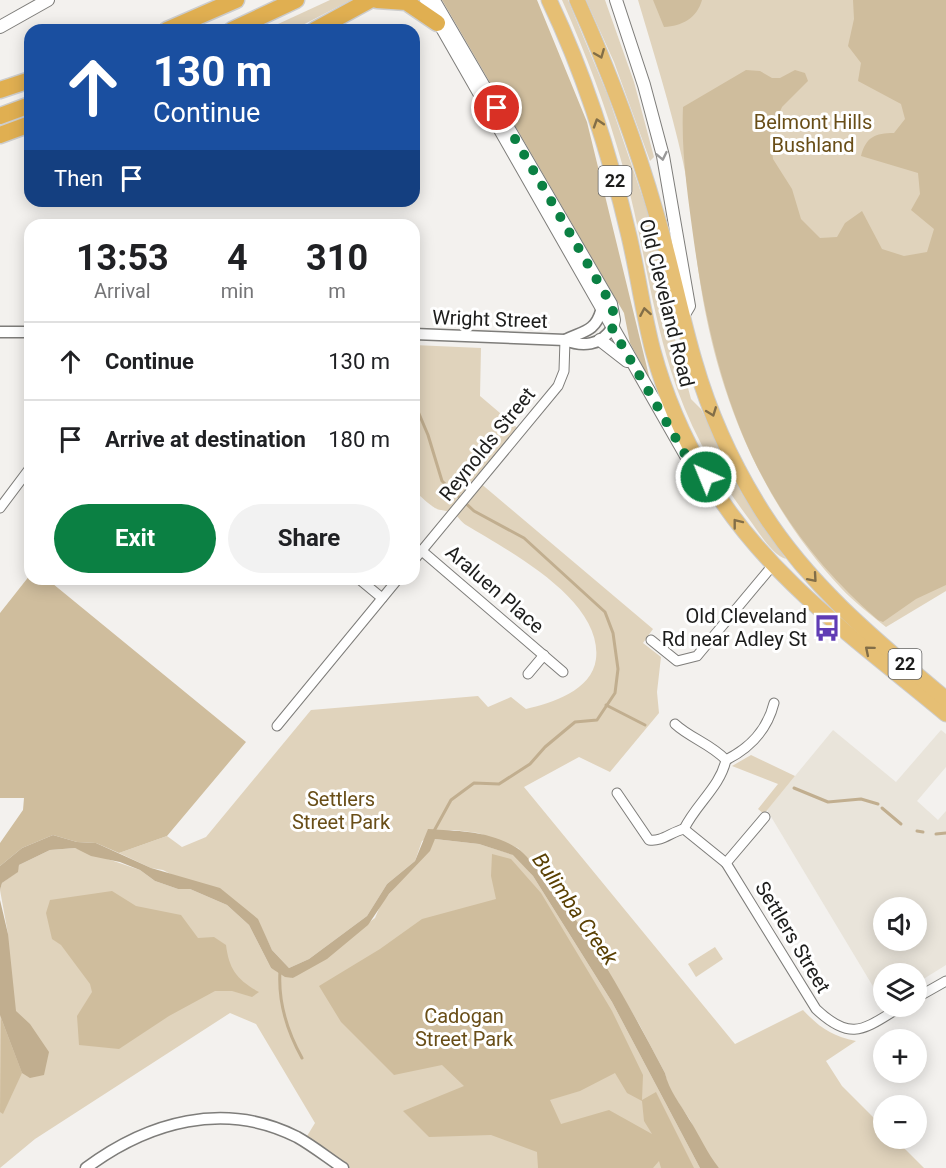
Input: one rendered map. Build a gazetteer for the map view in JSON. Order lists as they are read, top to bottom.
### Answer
{
  "streets": {
    "highway": ["22", "Old Cleveland Road"],
    "street": [
      "Wright Street",
      "Reynolds Street",
      "Araluen Place",
      "Settlers Street"
    ]
  },
  "crossings": [
    ["Old Cleveland Road", "Wright Street"],
    ["Wright Street", "Reynolds Street"],
    ["Reynolds Street", "Araluen Place"]
  ],
  "water": ["Bulimba Creek"],
  "parks": ["Belmont Hills Bushland", "Settlers Street Park", "Cadogan Street Park"],
  "places": {
    "bus stop": ["Old Cleveland Rd near Adley St"]
  },
  "page": {
    "turn": ["130 m", "Continue"],
    "then": "Then",
    "eta": [
      "13:53",
      "Arrival",
      "4",
      "min",
      "310",
      "m"
    ],
    "list": [
      {
        "name": "Continue",
        "value": "130 m"
      },
      {
        "name": "Arrive at destination",
        "value": "180 m"
      }
    ],
    "buttons": ["Exit", "Share"],
    "map_buttons": ["+", "−"]
  }
}
